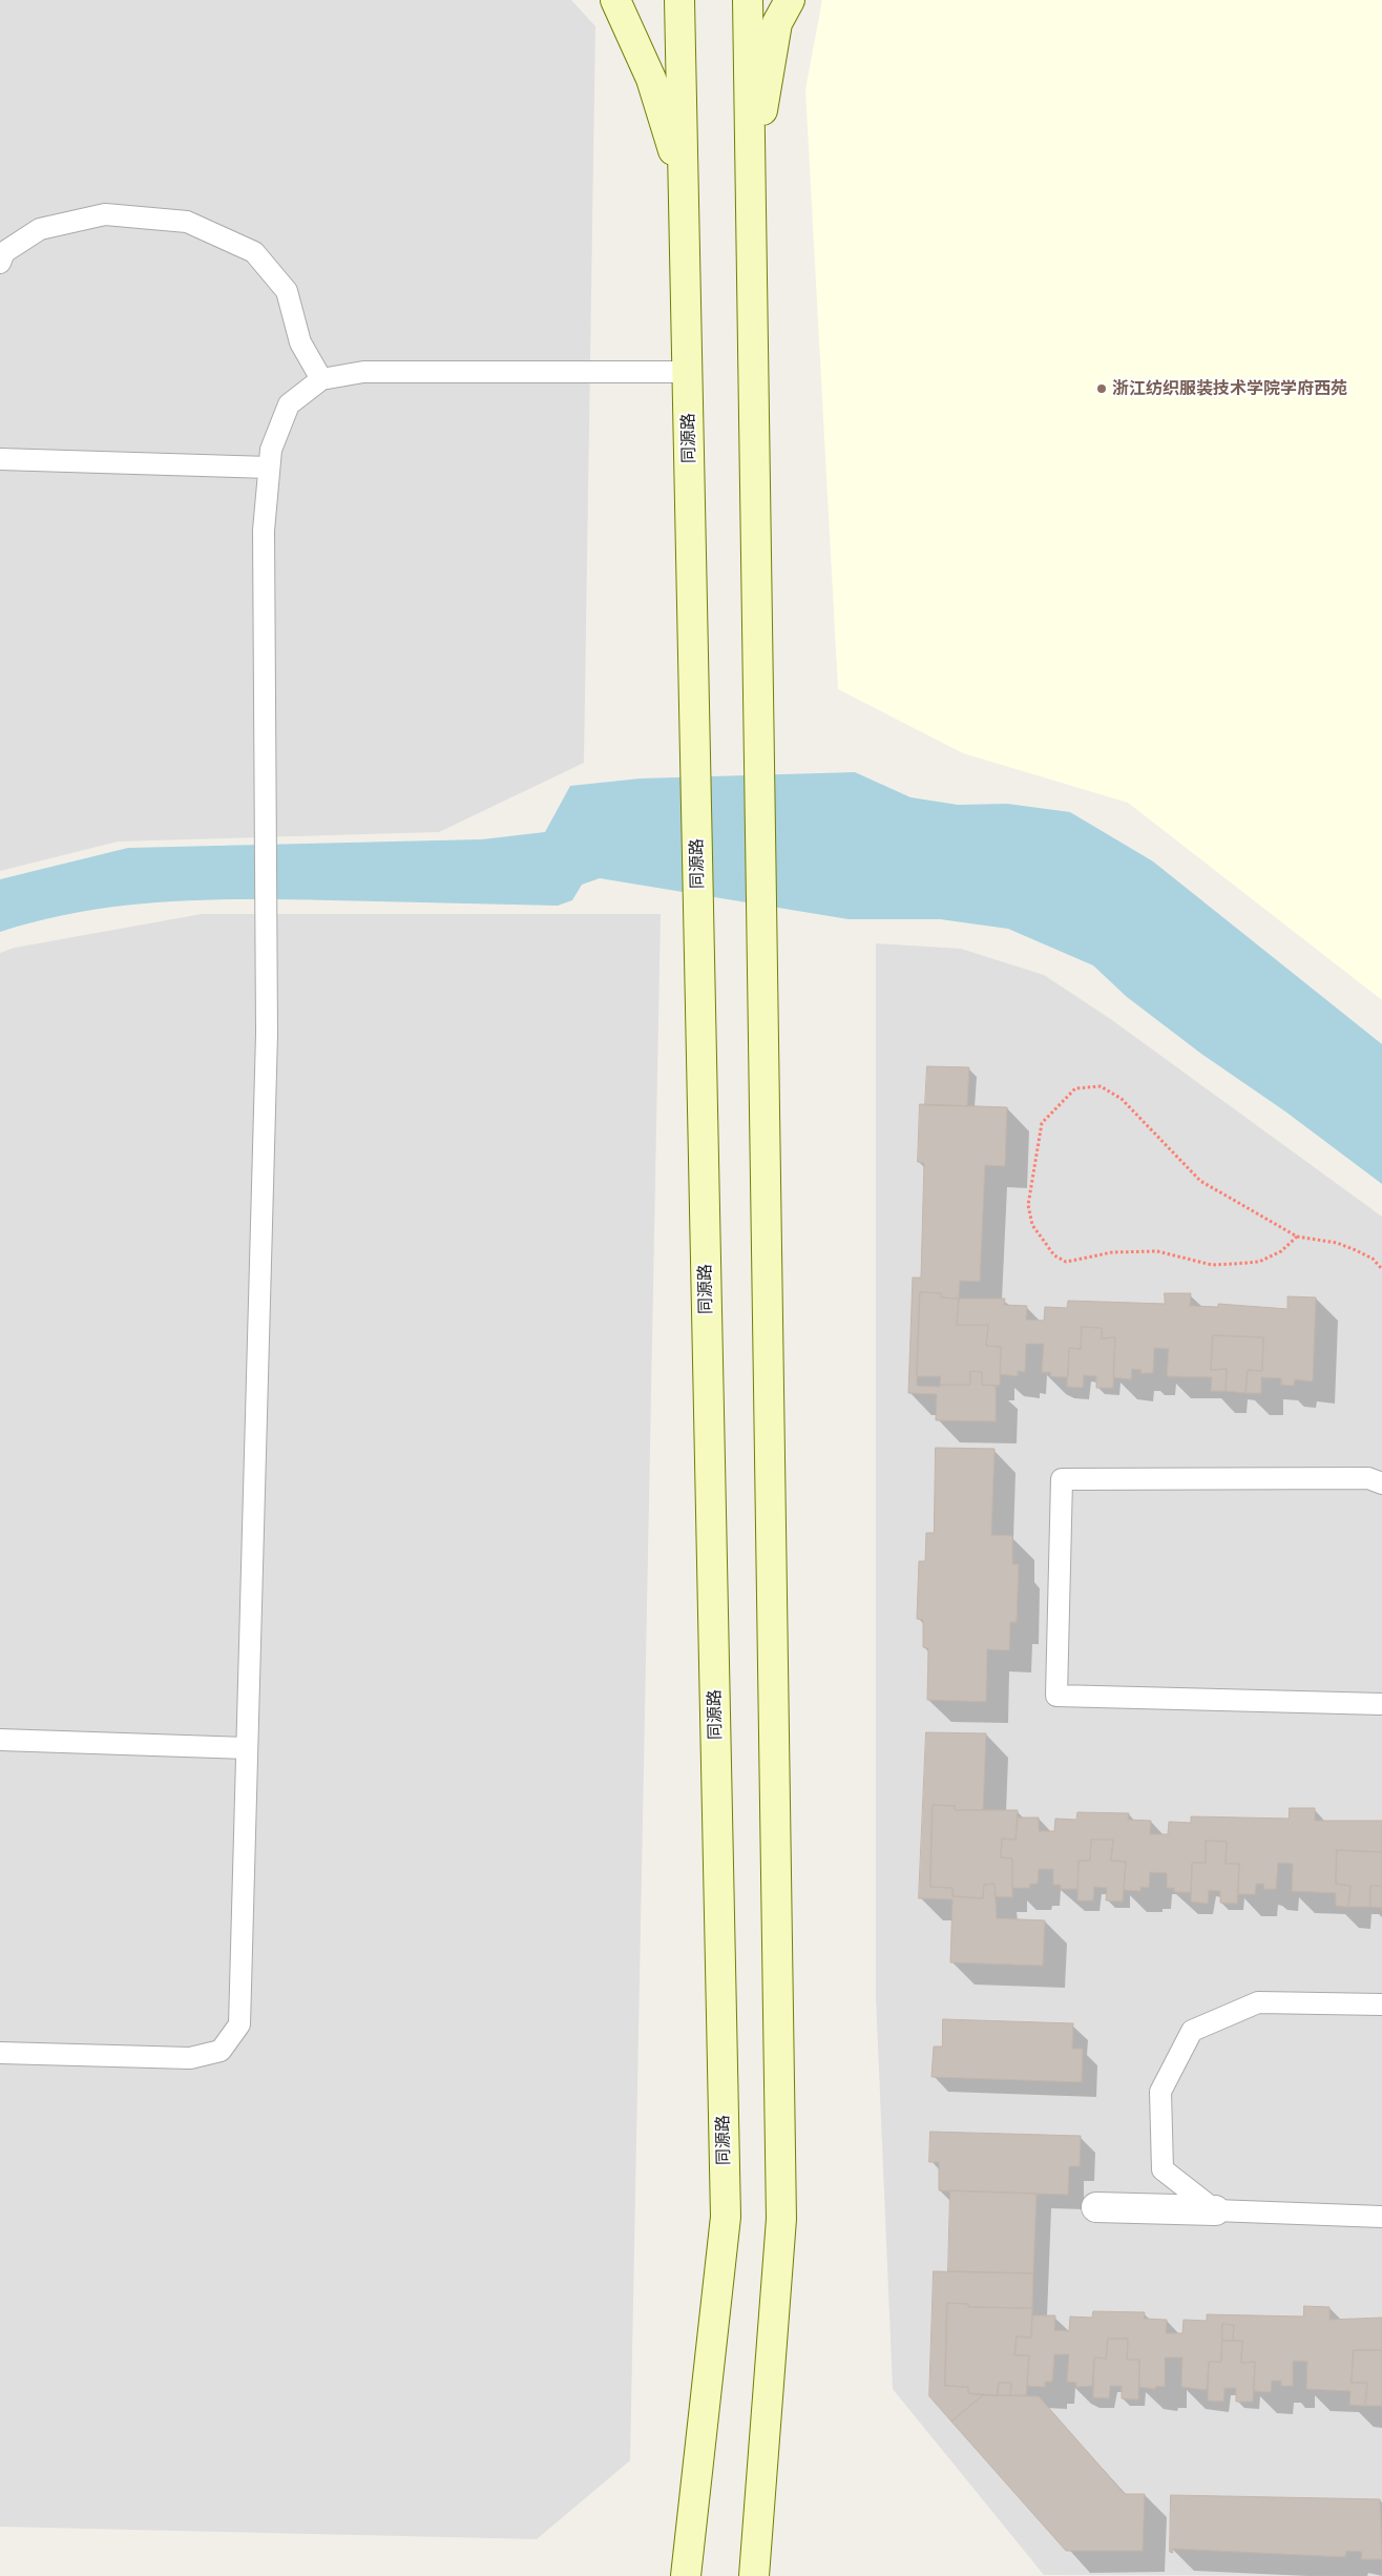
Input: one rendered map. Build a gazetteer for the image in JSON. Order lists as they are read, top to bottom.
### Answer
{
  "streets": {
    "street": ["同源路"]
  },
  "places": ["浙江纺织服装技术学院学府西苑"]
}
